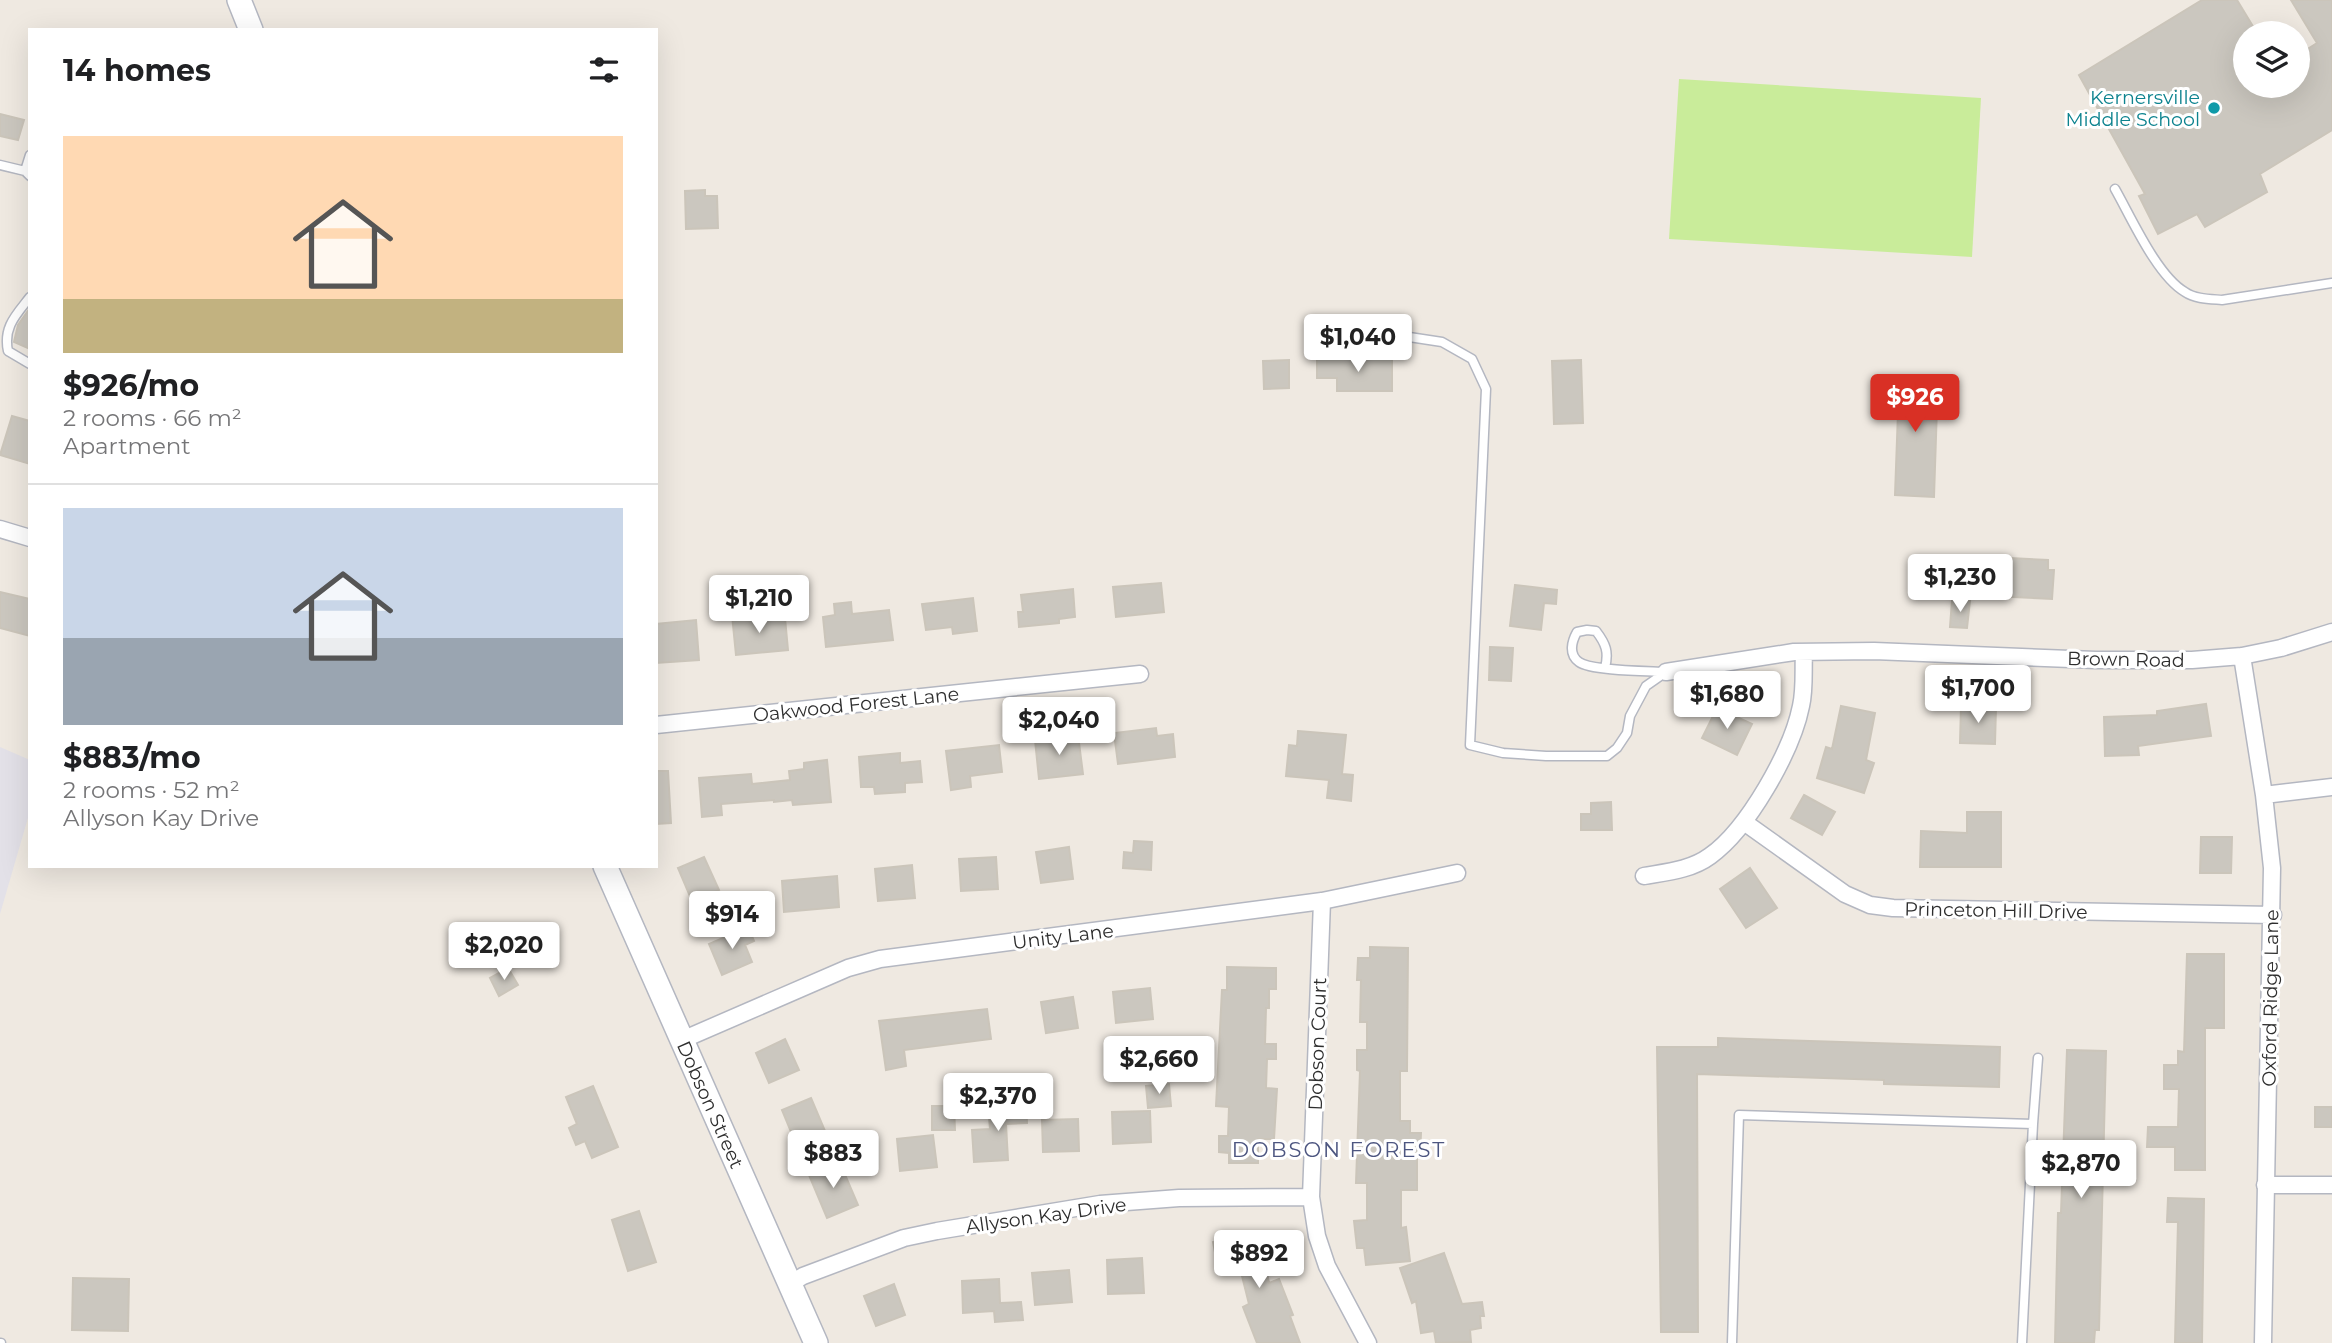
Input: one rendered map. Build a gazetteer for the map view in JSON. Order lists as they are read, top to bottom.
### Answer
{
  "streets": {
    "street": [
      "Brown Road",
      "Oakwood Forest Lane",
      "Princeton Hill Drive",
      "Unity Lane",
      "Oxford Ridge Lane",
      "Dobson Court",
      "Dobson Street",
      "Allyson Kay Drive"
    ]
  },
  "crossings": [
    ["Brown Road", "Oxford Ridge Lane"],
    ["Princeton Hill Drive", "Oxford Ridge Lane"],
    ["Unity Lane", "Dobson Court"],
    ["Unity Lane", "Dobson Street"],
    ["Dobson Court", "Allyson Kay Drive"],
    ["Dobson Street", "Allyson Kay Drive"]
  ],
  "districts": ["DOBSON FOREST"],
  "places": ["Kernersville Middle School"],
  "page": {
    "heading": "14 homes",
    "list": [
      {
        "name": "$926/mo",
        "note": "2 rooms · 66 m² · Apartment"
      },
      {
        "name": "$883/mo",
        "note": "2 rooms · 52 m² · Allyson Kay Drive"
      }
    ],
    "price": [
      "$1,040",
      "$926",
      "$1,230",
      "$1,210",
      "$1,700",
      "$1,680",
      "$2,040",
      "$914",
      "$2,020",
      "$2,660",
      "$2,370",
      "$883",
      "$2,870",
      "$892"
    ]
  }
}
